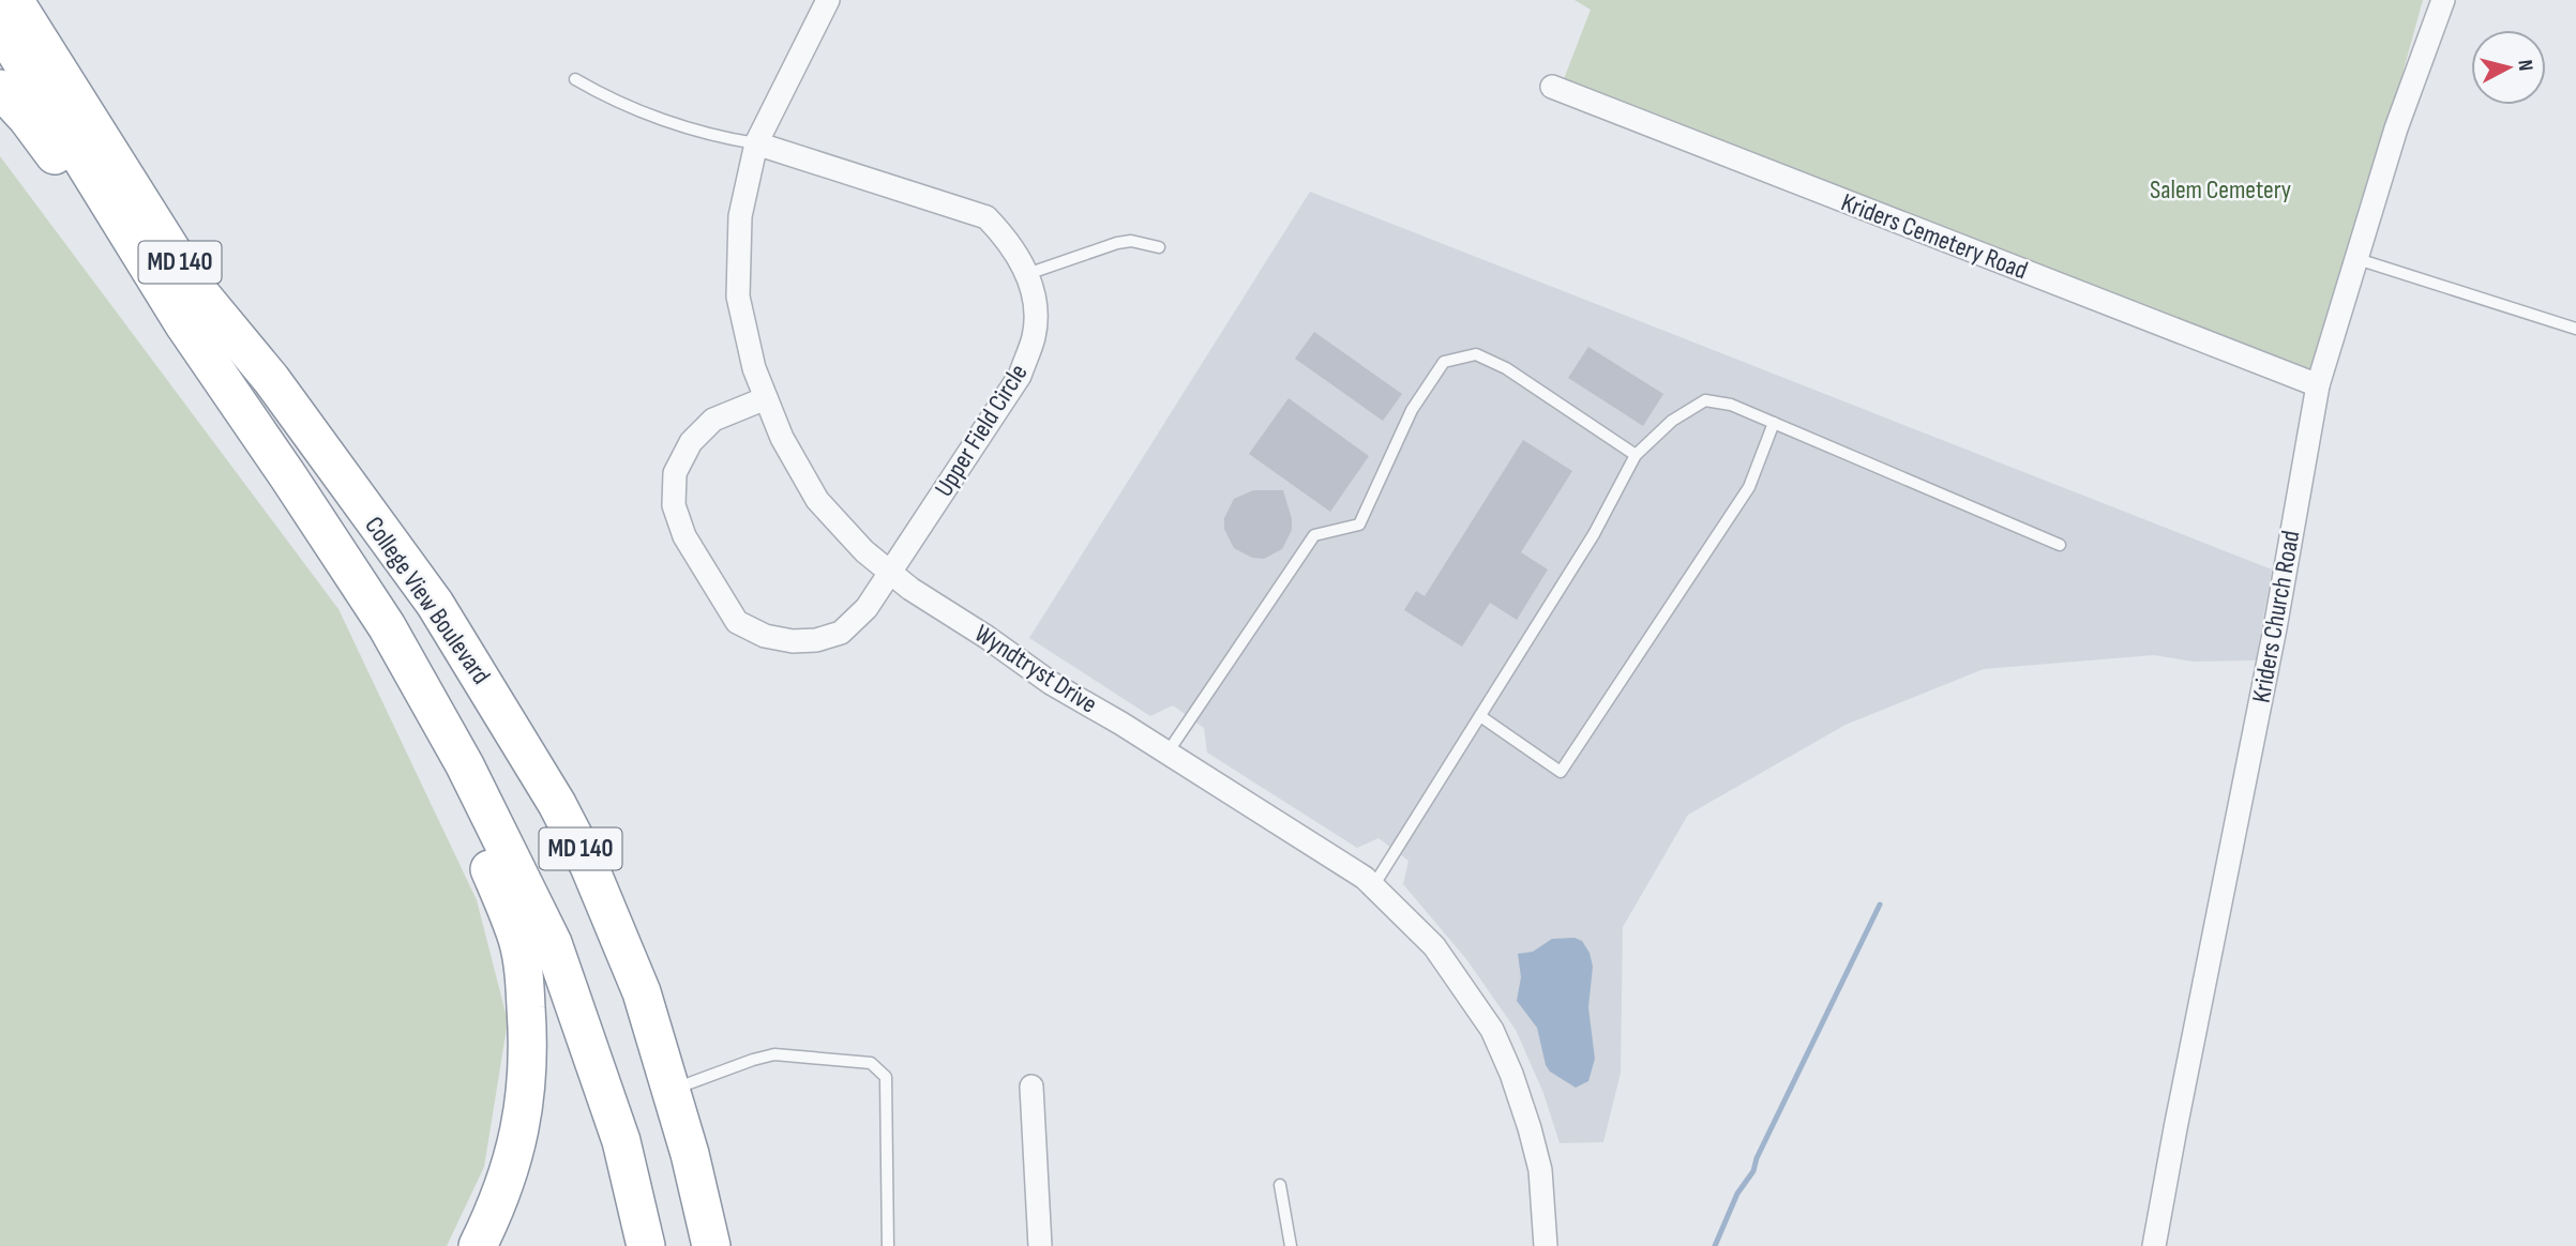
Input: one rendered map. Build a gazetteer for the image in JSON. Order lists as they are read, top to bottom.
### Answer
{
  "streets": {
    "highway": ["MD 140", "College View Boulevard"],
    "street": [
      "Kriders Cemetery Road",
      "Upper Field Circle",
      "Kriders Church Road",
      "Wyndtryst Drive"
    ]
  },
  "crossings": [
    ["Kriders Cemetery Road", "Kriders Church Road"],
    ["Upper Field Circle", "Wyndtryst Drive"]
  ],
  "parks": ["Salem Cemetery"],
  "north": "right"
}
